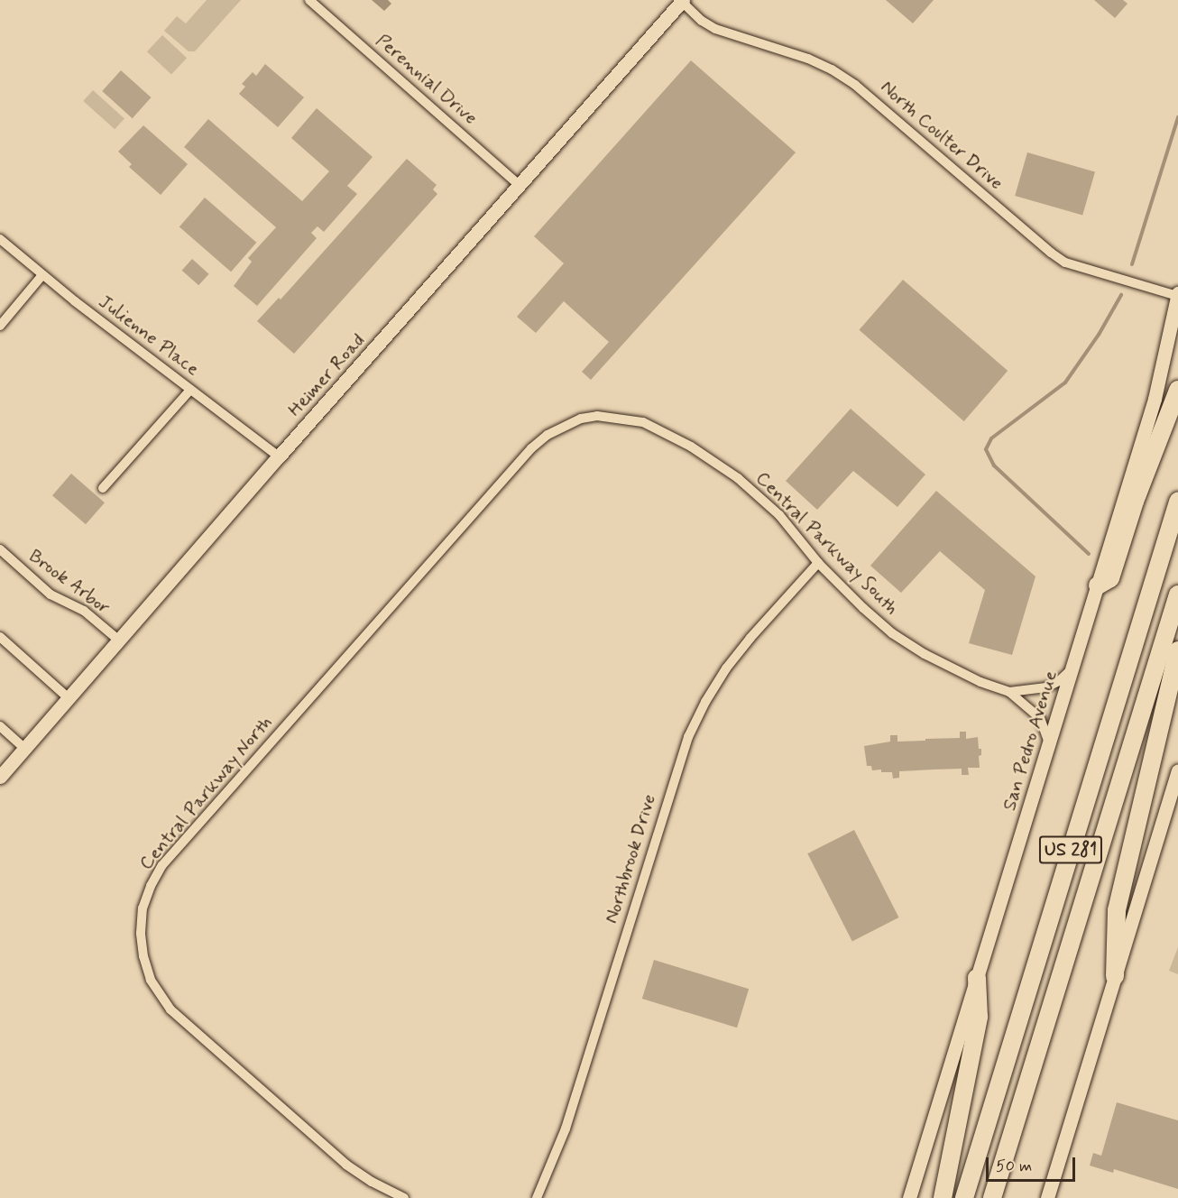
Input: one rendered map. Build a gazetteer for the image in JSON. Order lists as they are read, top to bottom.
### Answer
{
  "streets": {
    "highway": ["US 281"],
    "main road": ["Heimer Road", "San Pedro Avenue"],
    "street": [
      "Perennial Drive",
      "North Coulter Drive",
      "Julienne Place",
      "Central Parkway South",
      "Brook Arbor",
      "Central Parkway North",
      "Northbrook Drive"
    ]
  },
  "crossings": [
    ["Perennial Drive", "Heimer Road"],
    ["North Coulter Drive", "Heimer Road"],
    ["North Coulter Drive", "San Pedro Avenue"],
    ["Julienne Place", "Heimer Road"],
    ["Heimer Road", "Brook Arbor"],
    ["Central Parkway South", "San Pedro Avenue"],
    ["Central Parkway South", "Central Parkway North"],
    ["Central Parkway South", "Northbrook Drive"]
  ],
  "scale_bar": "50 m"
}
